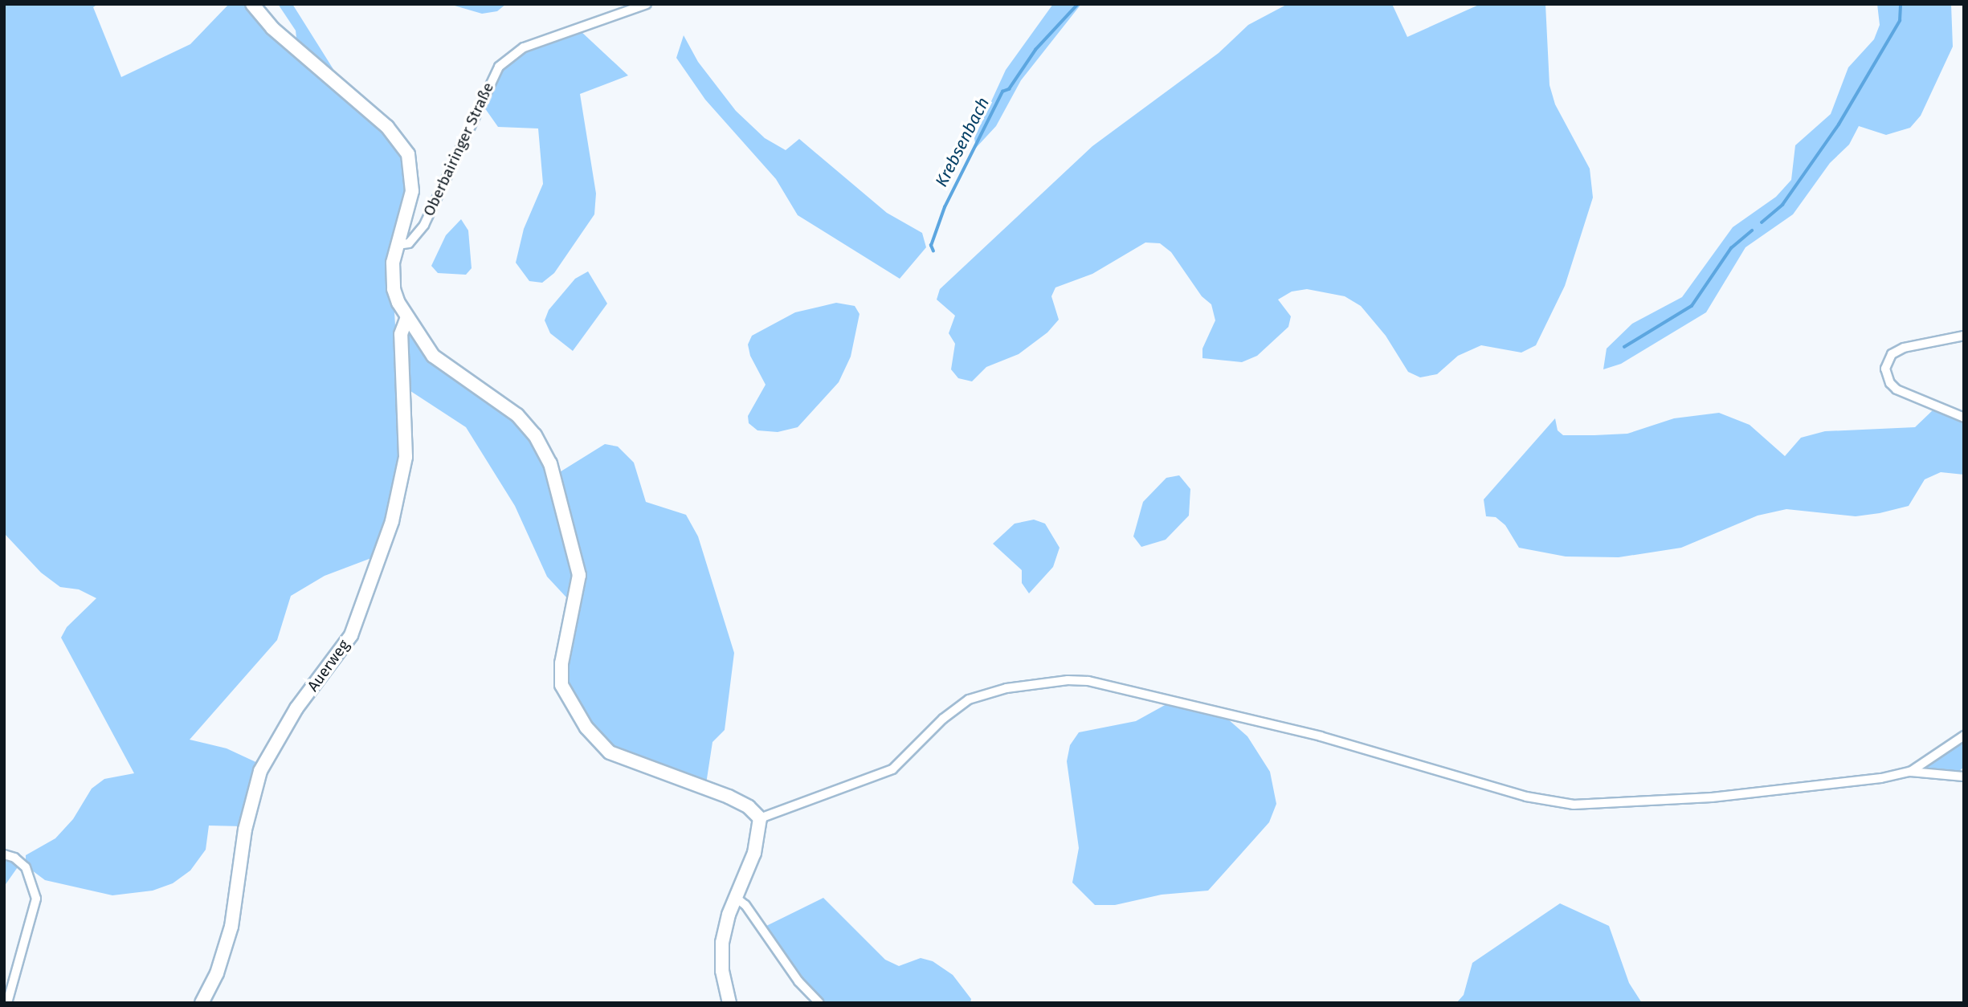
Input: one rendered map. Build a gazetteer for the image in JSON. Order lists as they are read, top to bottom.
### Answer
{
  "streets": {
    "street": ["Oberbairinger Straße", "Auerweg"]
  },
  "crossings": [
    ["Oberbairinger Straße", "Auerweg"]
  ],
  "water": ["Krebsenbach"]
}
